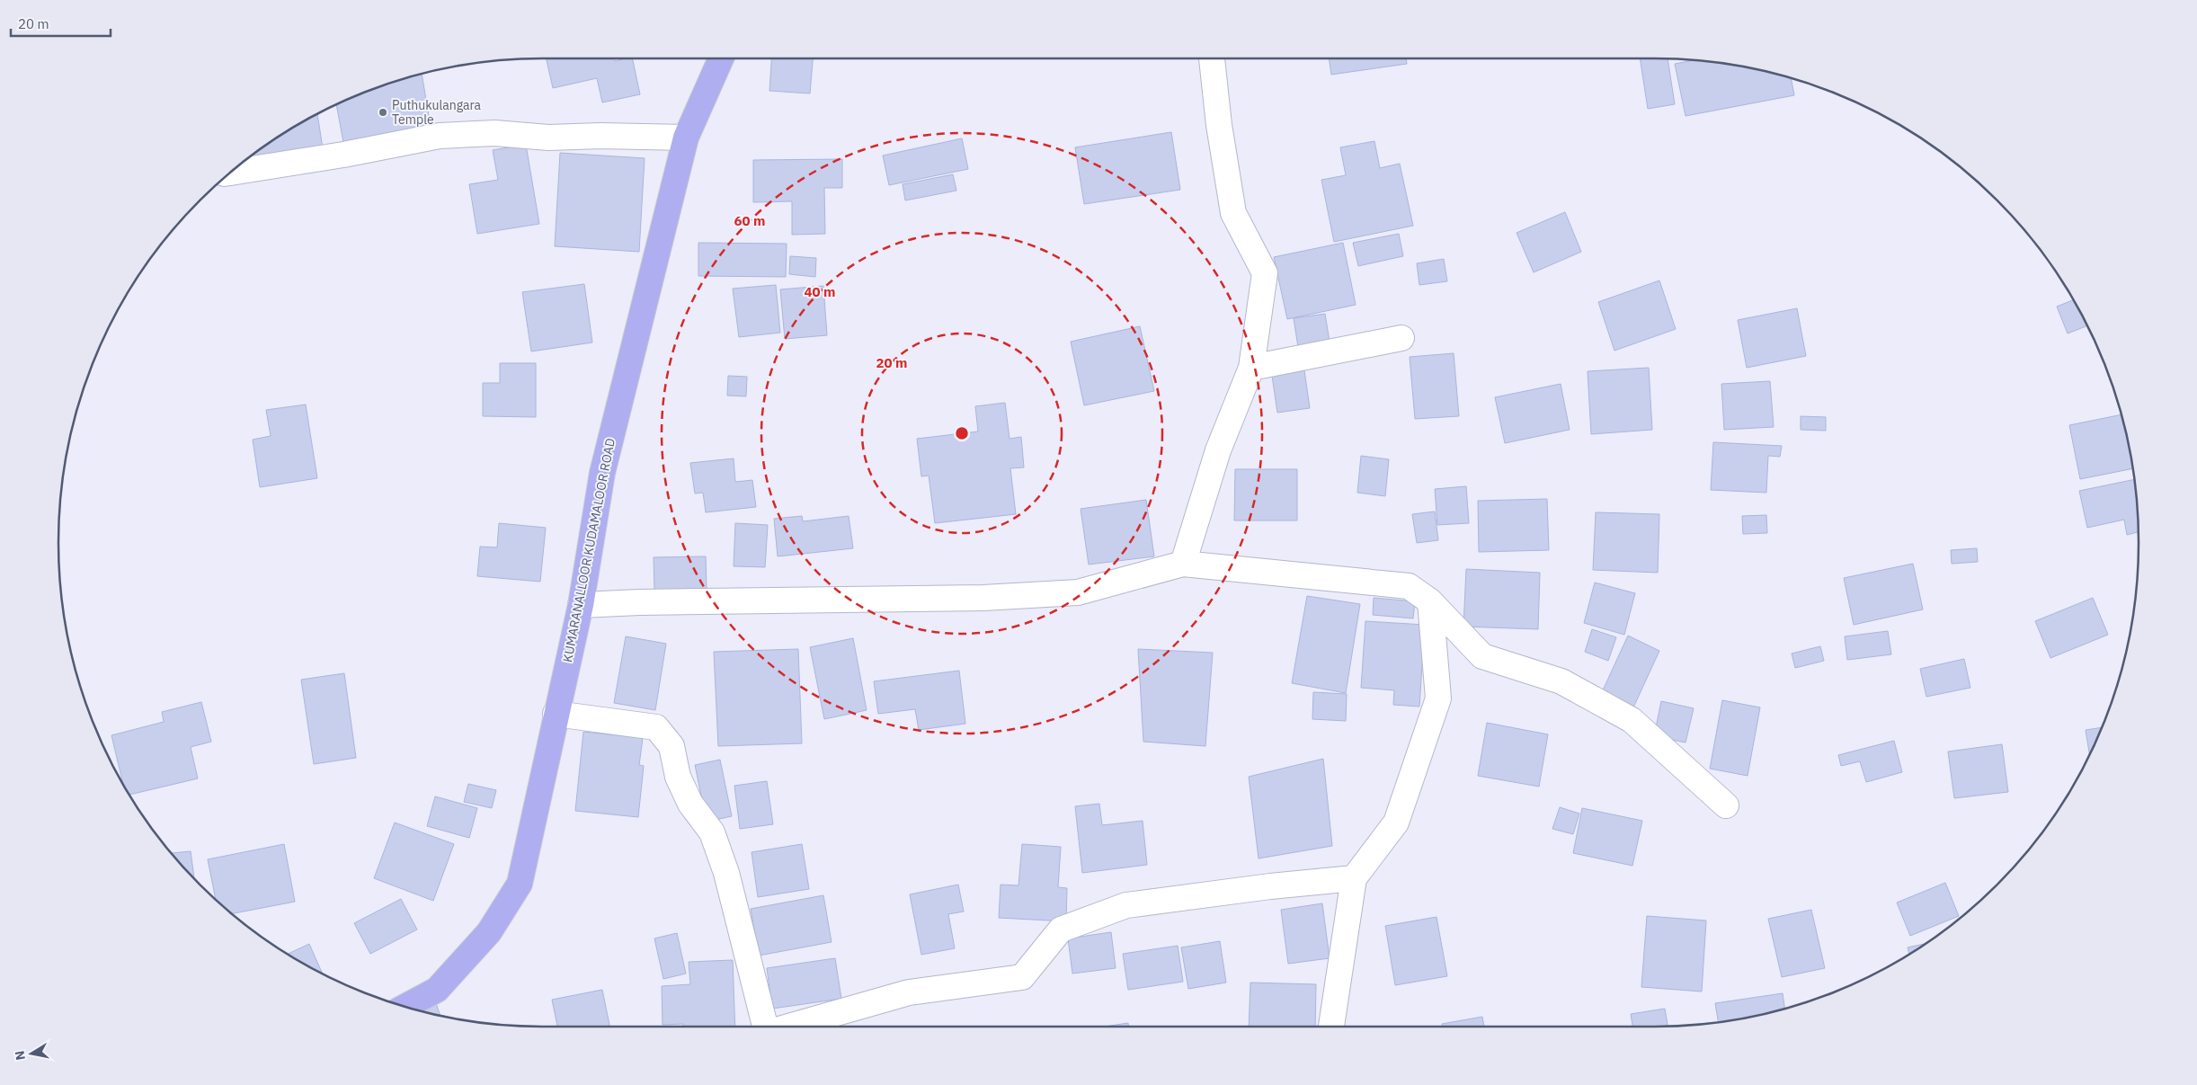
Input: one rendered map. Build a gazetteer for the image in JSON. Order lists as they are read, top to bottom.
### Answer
{
  "streets": {
    "main road": ["KUMARANALLOOR KUDAMALOOR ROAD"]
  },
  "places": ["Puthukulangara Temple"],
  "scale_bar": "20 m",
  "north": "left",
  "rings": ["60 m", "40 m", "20 m"]
}
